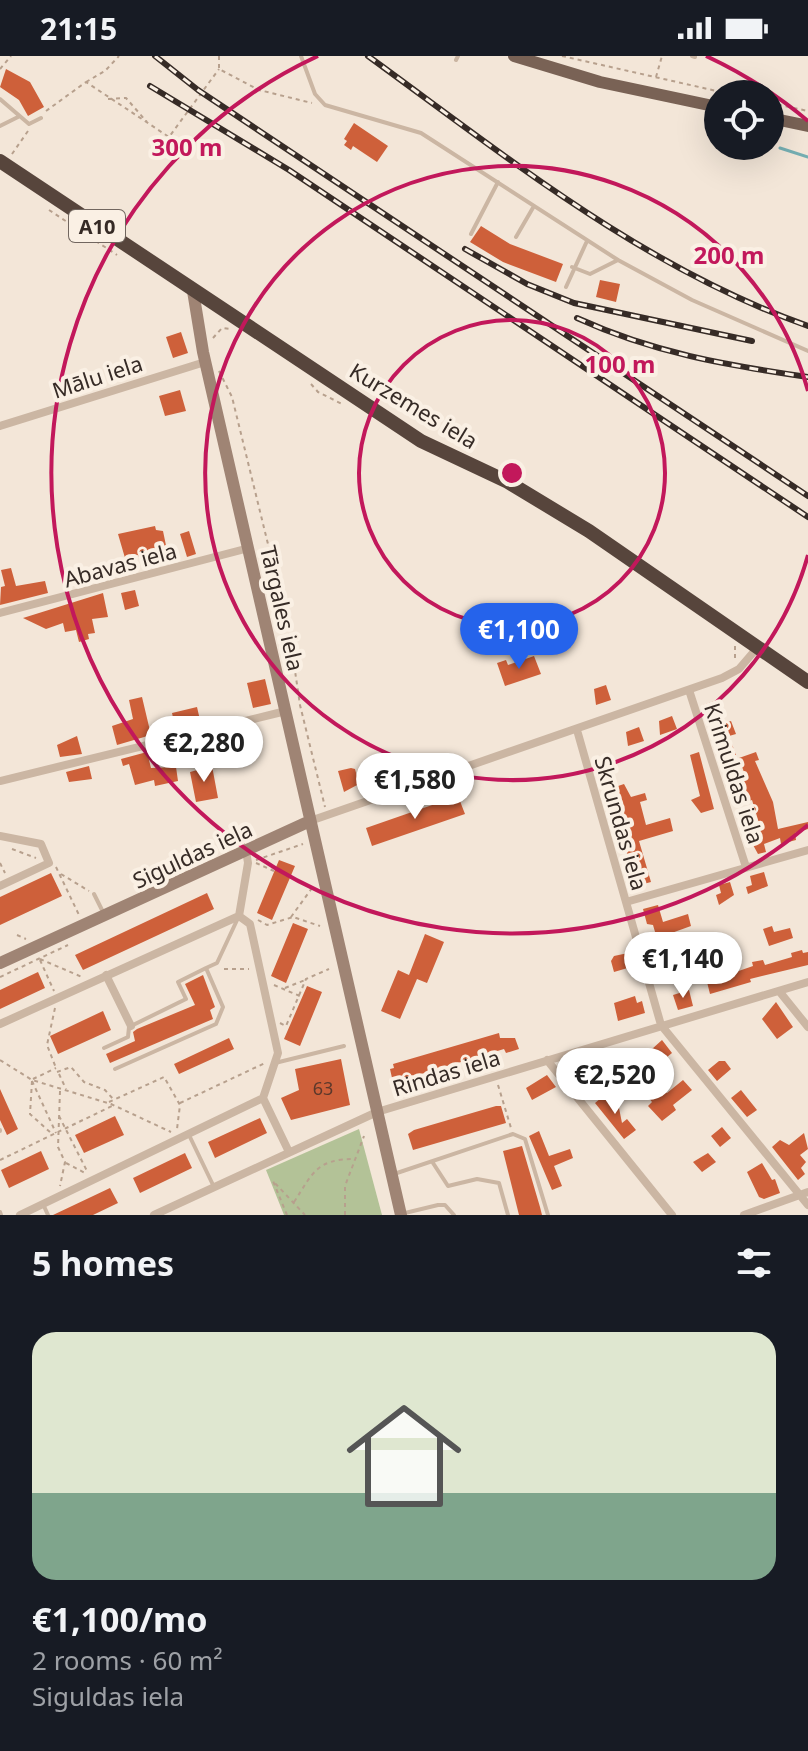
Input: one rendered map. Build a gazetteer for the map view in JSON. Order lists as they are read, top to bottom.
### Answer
{
  "streets": {
    "highway": ["A10", "Kurzemes iela"],
    "street": [
      "Mālu iela",
      "Abavas iela",
      "Tārgales iela",
      "Krimuldas iela",
      "Skrundas iela",
      "Siguldas iela",
      "Rindas iela"
    ]
  },
  "crossings": [
    ["Mālu iela", "Tārgales iela"],
    ["Kurzemes iela", "Tārgales iela"],
    ["Kurzemes iela", "Siguldas iela"],
    ["Abavas iela", "Tārgales iela"],
    ["Tārgales iela", "Siguldas iela"],
    ["Tārgales iela", "Rindas iela"],
    ["Krimuldas iela", "Siguldas iela"],
    ["Skrundas iela", "Siguldas iela"],
    ["Skrundas iela", "Rindas iela"]
  ],
  "house_numbers": ["63"],
  "page": {
    "status": "21:15",
    "price": [
      "€1,100",
      "€2,280",
      "€1,580",
      "€1,140",
      "€2,520"
    ],
    "heading": "5 homes",
    "list": [
      {
        "name": "€1,100/mo",
        "note": "2 rooms · 60 m² · Siguldas iela"
      }
    ]
  },
  "rings": ["300 m", "200 m", "100 m"]
}
